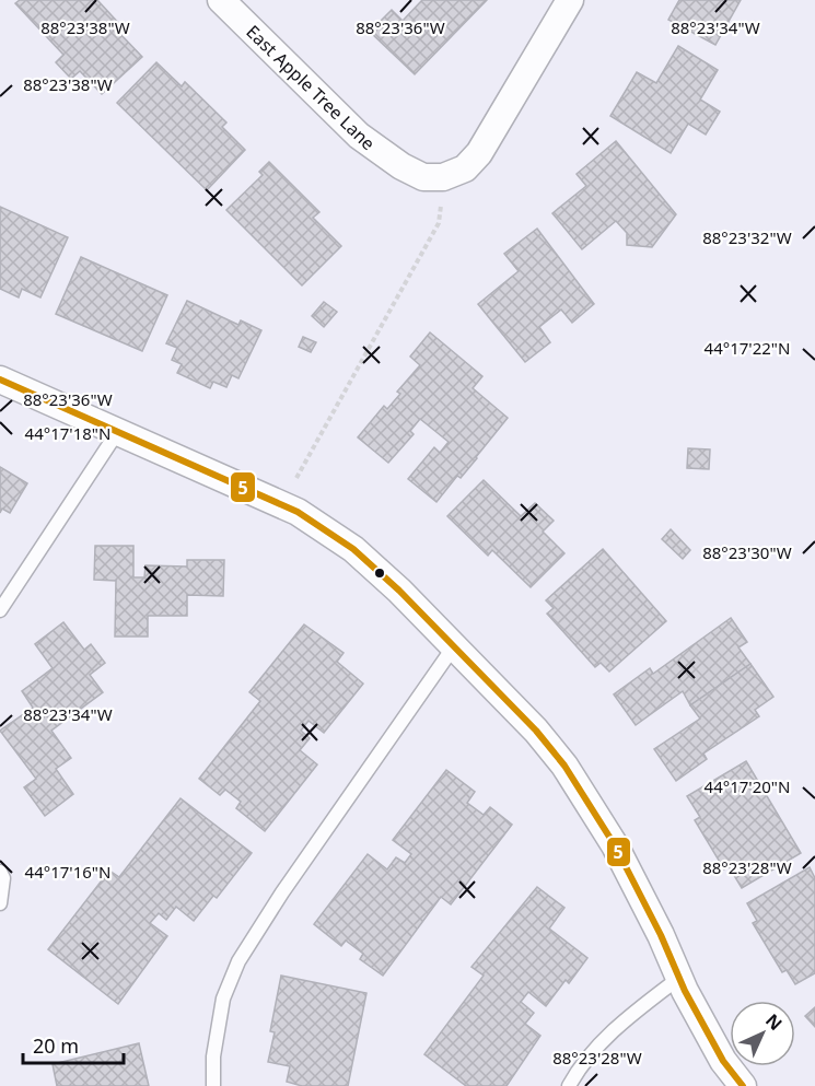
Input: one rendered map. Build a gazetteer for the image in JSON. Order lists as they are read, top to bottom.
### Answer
{
  "streets": {
    "street": ["East Apple Tree Lane"]
  },
  "lines": ["transit line 5"],
  "scale_bar": "20 m",
  "north": "top right",
  "coordinates": [
    "88°23'38\"W",
    "88°23'36\"W",
    "88°23'34\"W",
    "88°23'32\"W",
    "44°17'22\"N",
    "44°17'18\"N",
    "88°23'30\"W",
    "44°17'20\"N",
    "88°23'28\"W",
    "44°17'16\"N"
  ]
}
